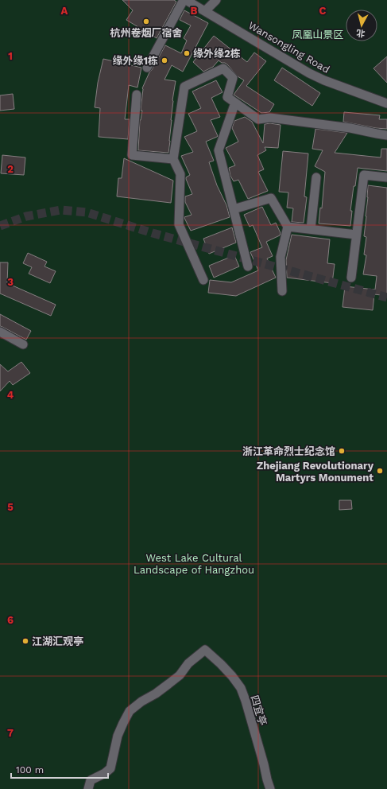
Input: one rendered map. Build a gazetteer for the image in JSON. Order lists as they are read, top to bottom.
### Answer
{
  "streets": {
    "street": ["Wansongling Road", "四宜亭"]
  },
  "parks": ["凤凰山景区", "West Lake Cultural Landscape of Hangzhou"],
  "places": [
    "杭州卷烟厂宿舍",
    "缘外缘2栋",
    "缘外缘1栋",
    "浙江革命烈士纪念馆",
    "Zhejiang Revolutionary Martyrs Monument",
    "江湖汇观亭"
  ],
  "scale_bar": "100 m",
  "north": "bottom",
  "grid": {
    "columns": ["A", "B", "C"],
    "rows": [
      "1",
      "2",
      "3",
      "4",
      "5",
      "6",
      "7"
    ]
  }
}
